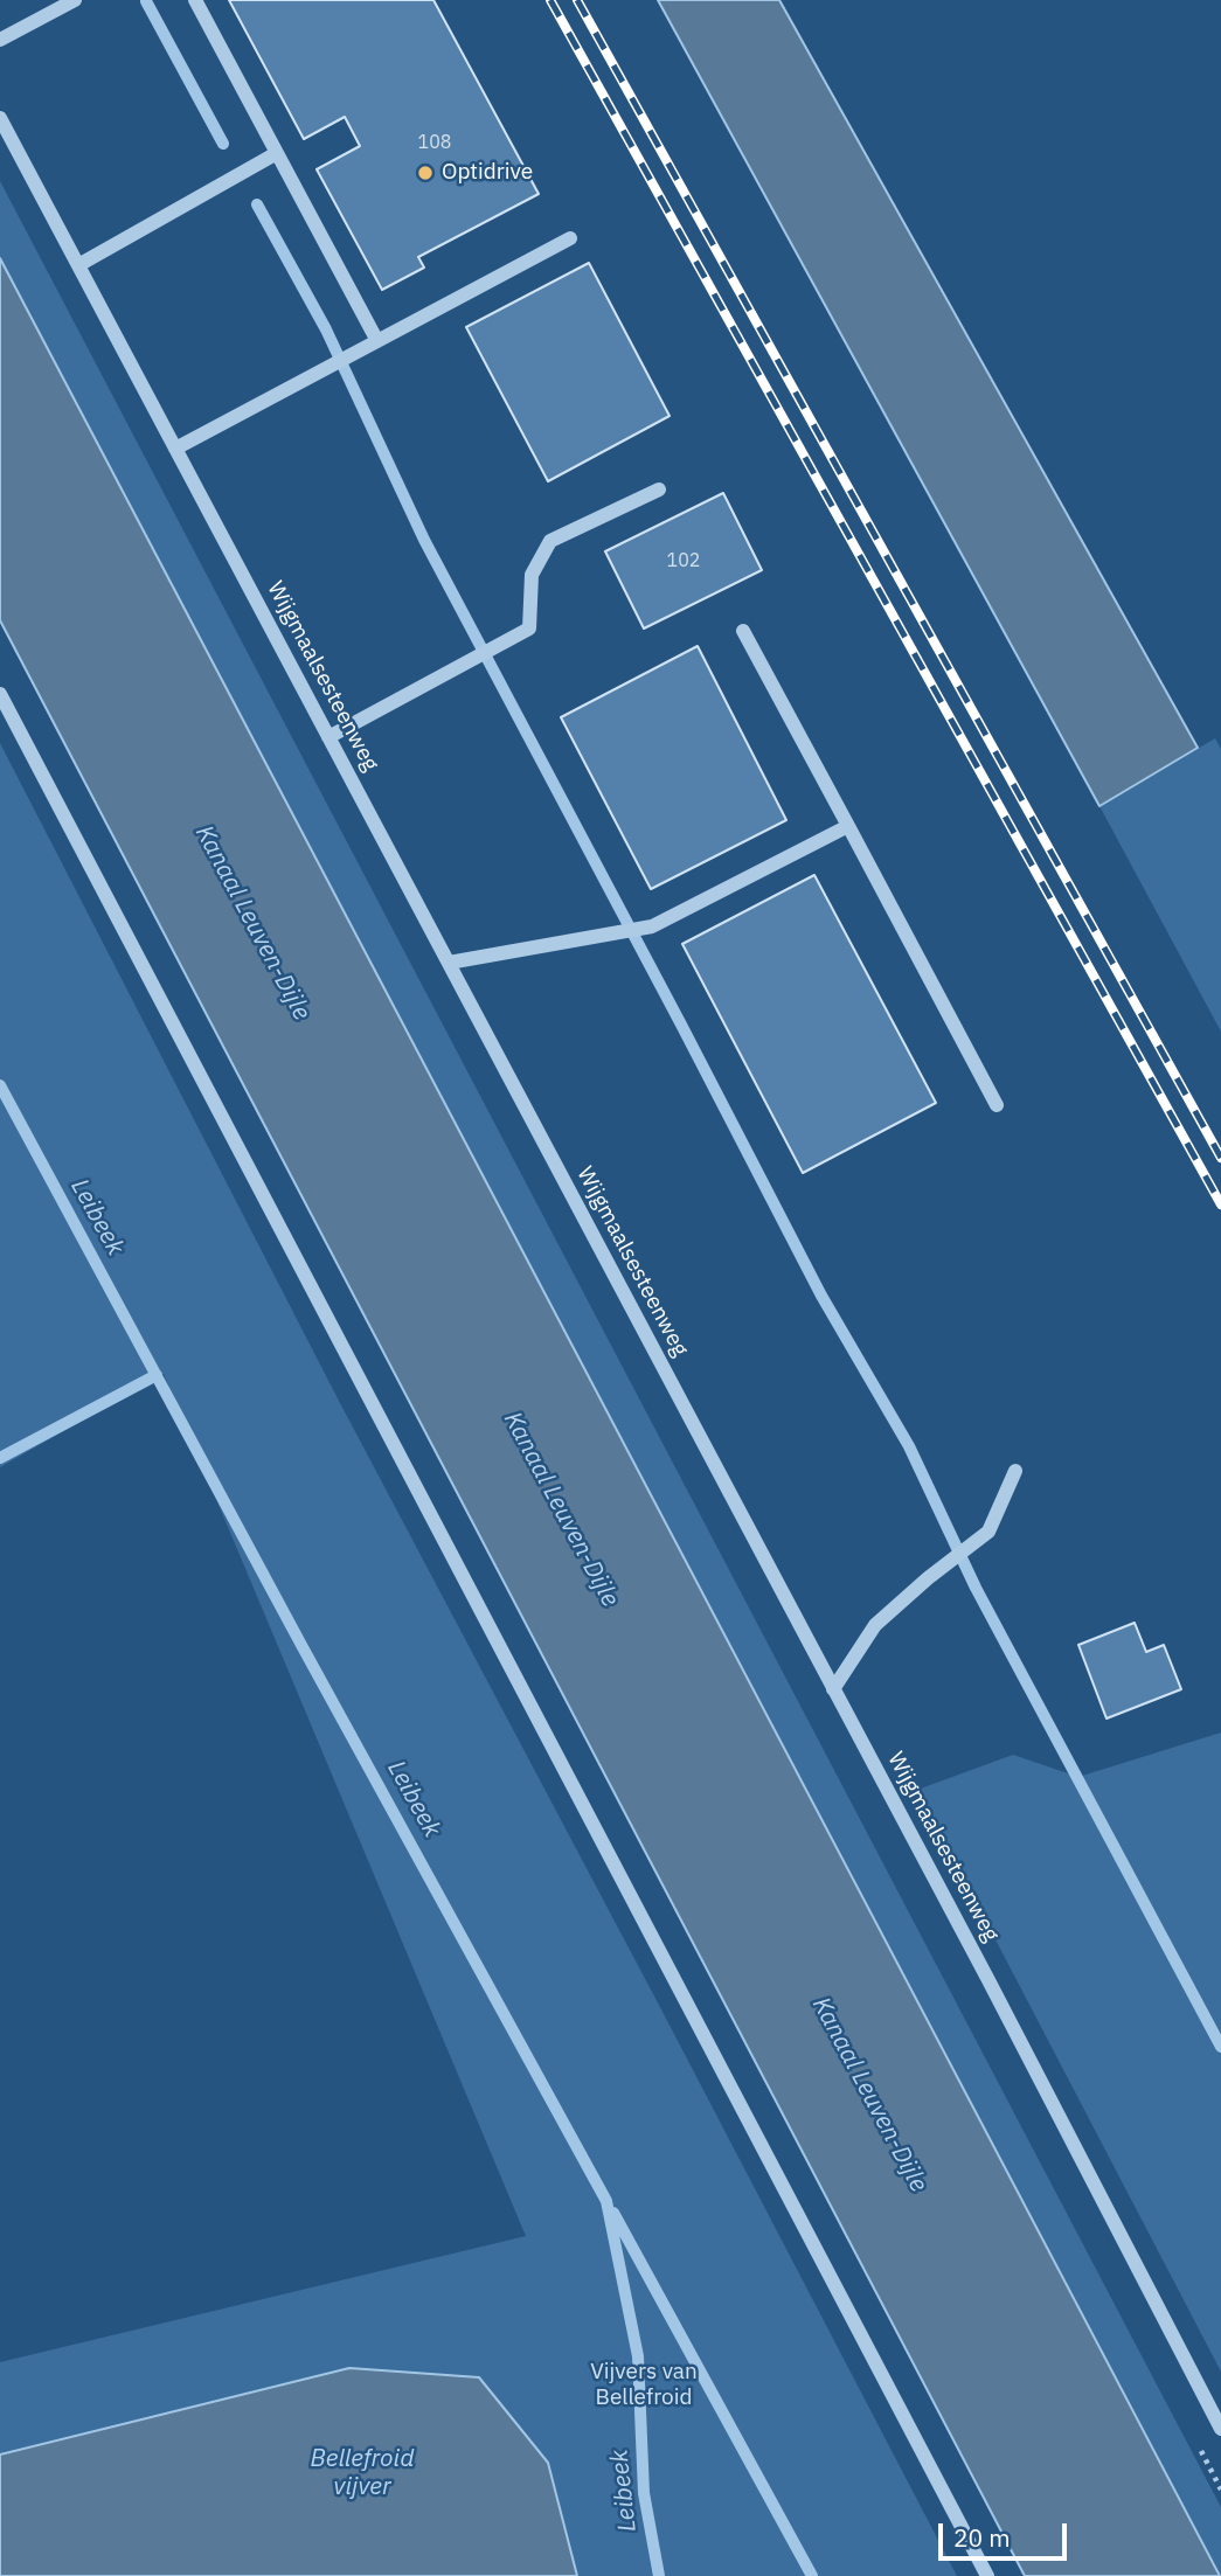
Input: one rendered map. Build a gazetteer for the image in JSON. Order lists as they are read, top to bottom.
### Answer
{
  "streets": {
    "street": ["Wijgmaalsesteenweg"]
  },
  "water": ["Kanaal Leuven-Dijle", "Leibeek", "Bellefroid vijver"],
  "parks": ["Vijvers van Bellefroid"],
  "places": ["Optidrive"],
  "house_numbers": ["108", "102"],
  "scale_bar": "20 m"
}
